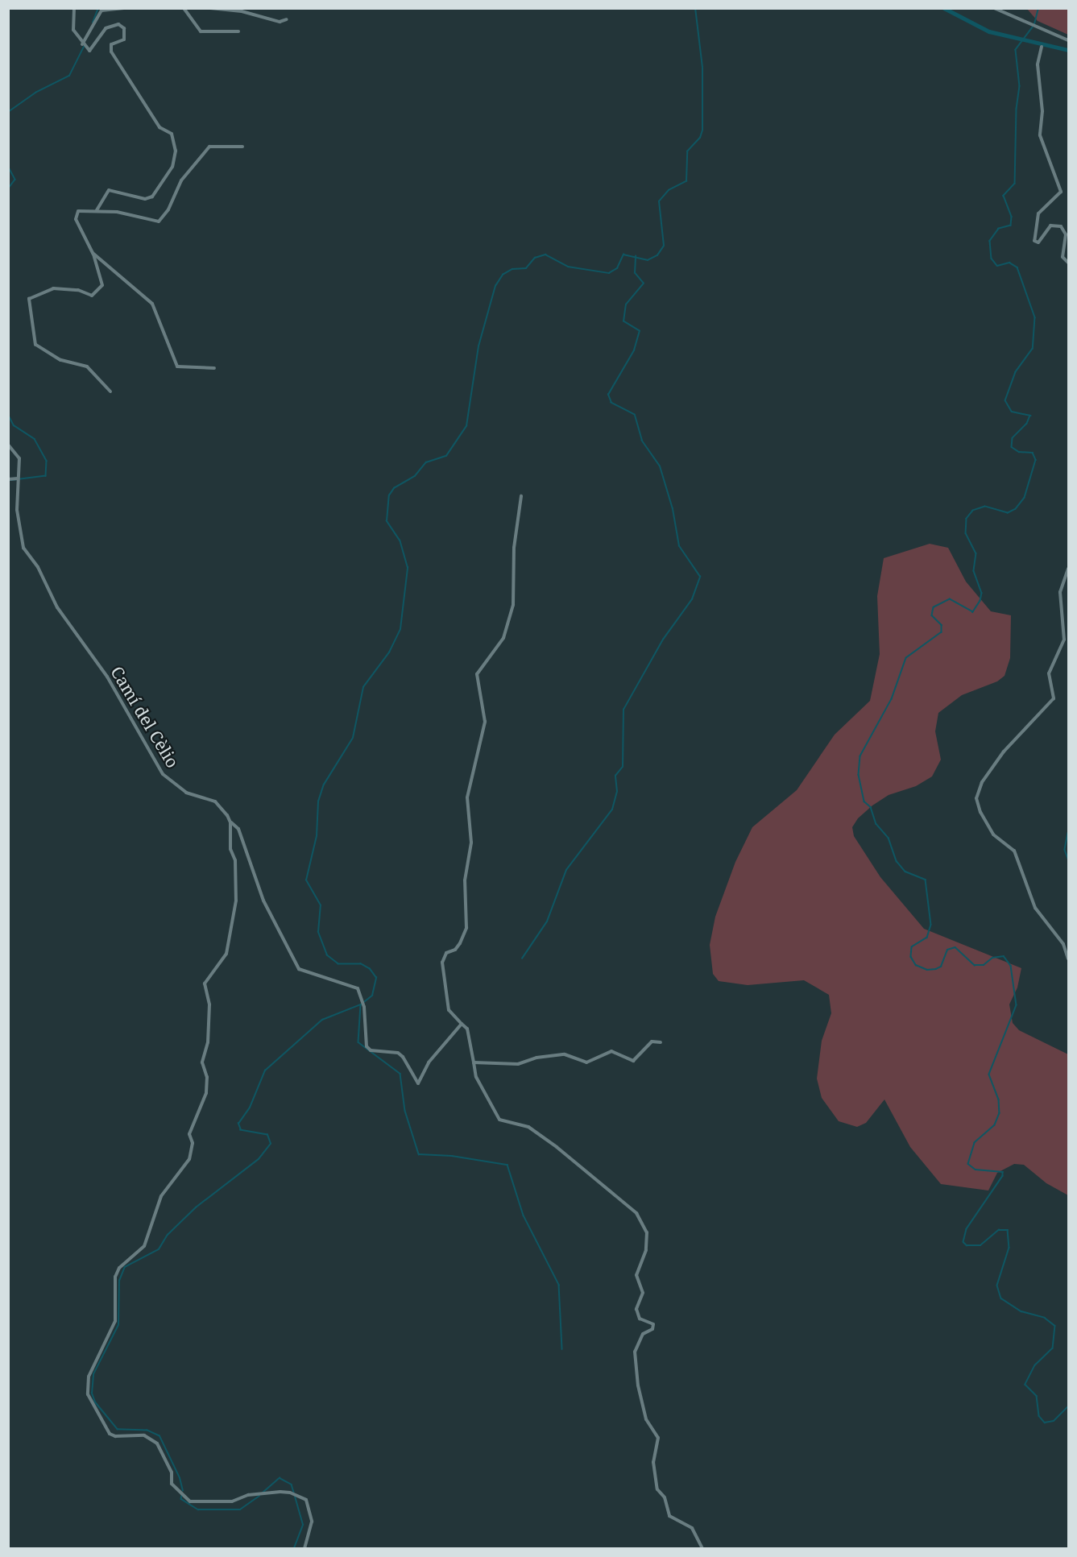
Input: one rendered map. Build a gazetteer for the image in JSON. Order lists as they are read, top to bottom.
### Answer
{
  "streets": {
    "street": ["Camí del Cèlio"]
  }
}
